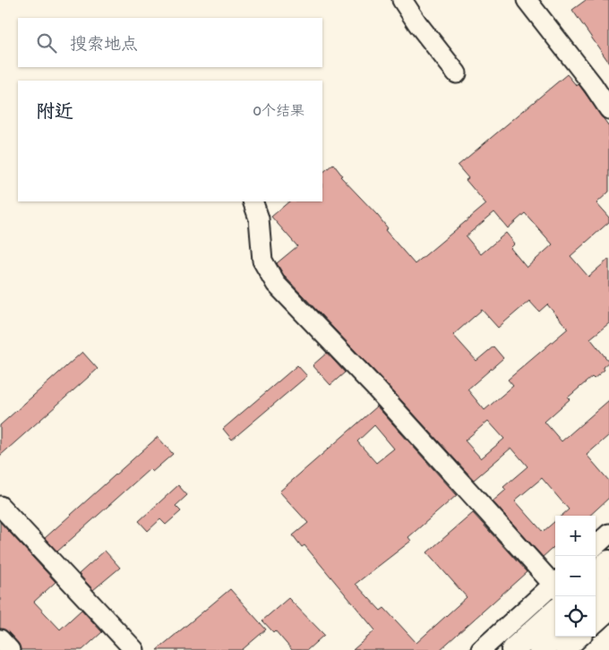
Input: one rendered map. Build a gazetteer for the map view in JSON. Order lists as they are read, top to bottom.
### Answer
{
  "page": {
    "search": "搜索地点",
    "heading": ["附近", "0个结果"],
    "map_buttons": ["+", "−"]
  }
}
